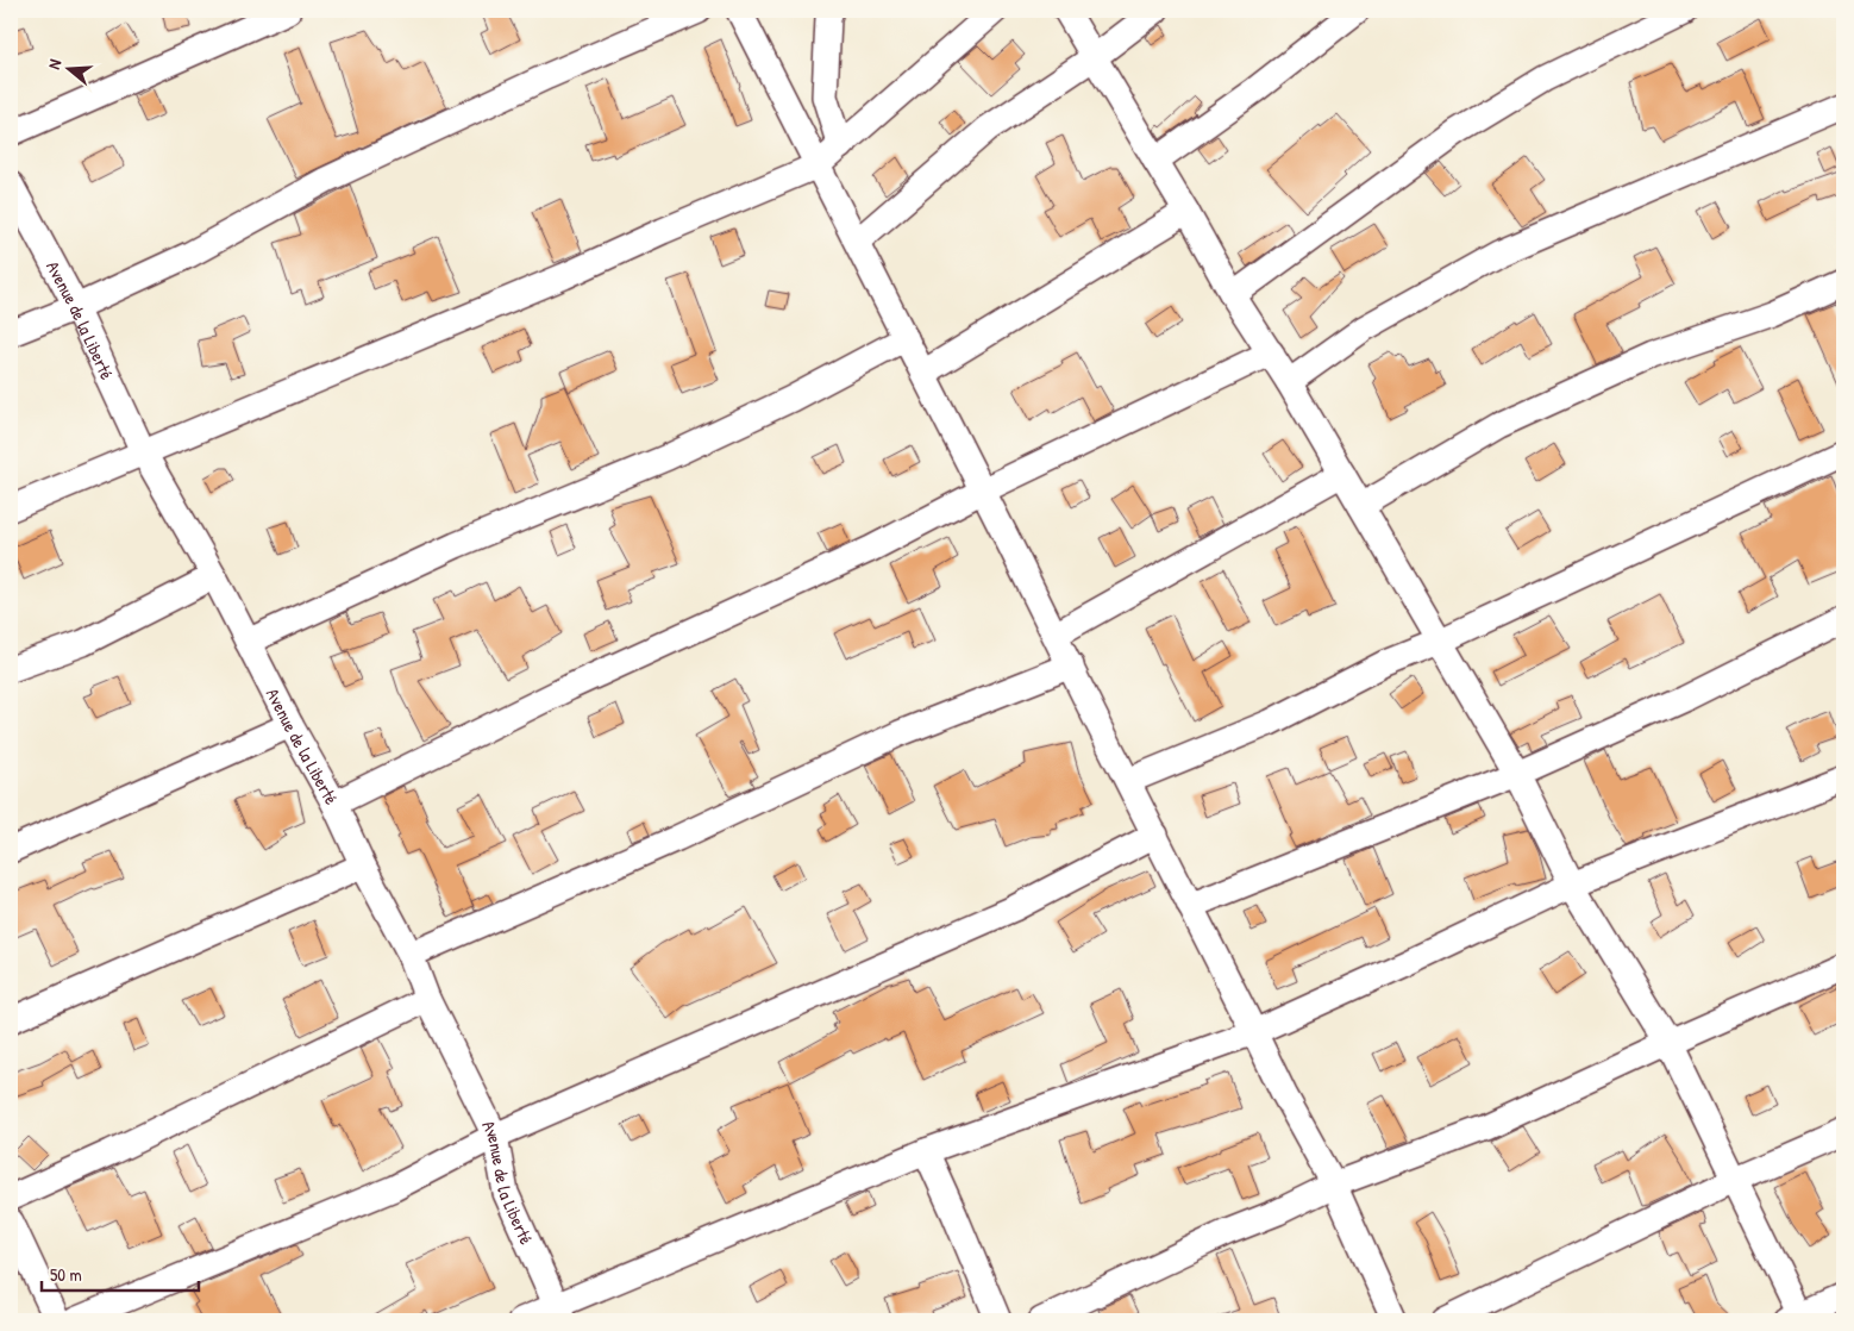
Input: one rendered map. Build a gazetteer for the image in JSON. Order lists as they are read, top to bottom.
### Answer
{
  "streets": {
    "street": ["Avenue de la Liberté"]
  },
  "scale_bar": "50 m",
  "north": "left"
}
